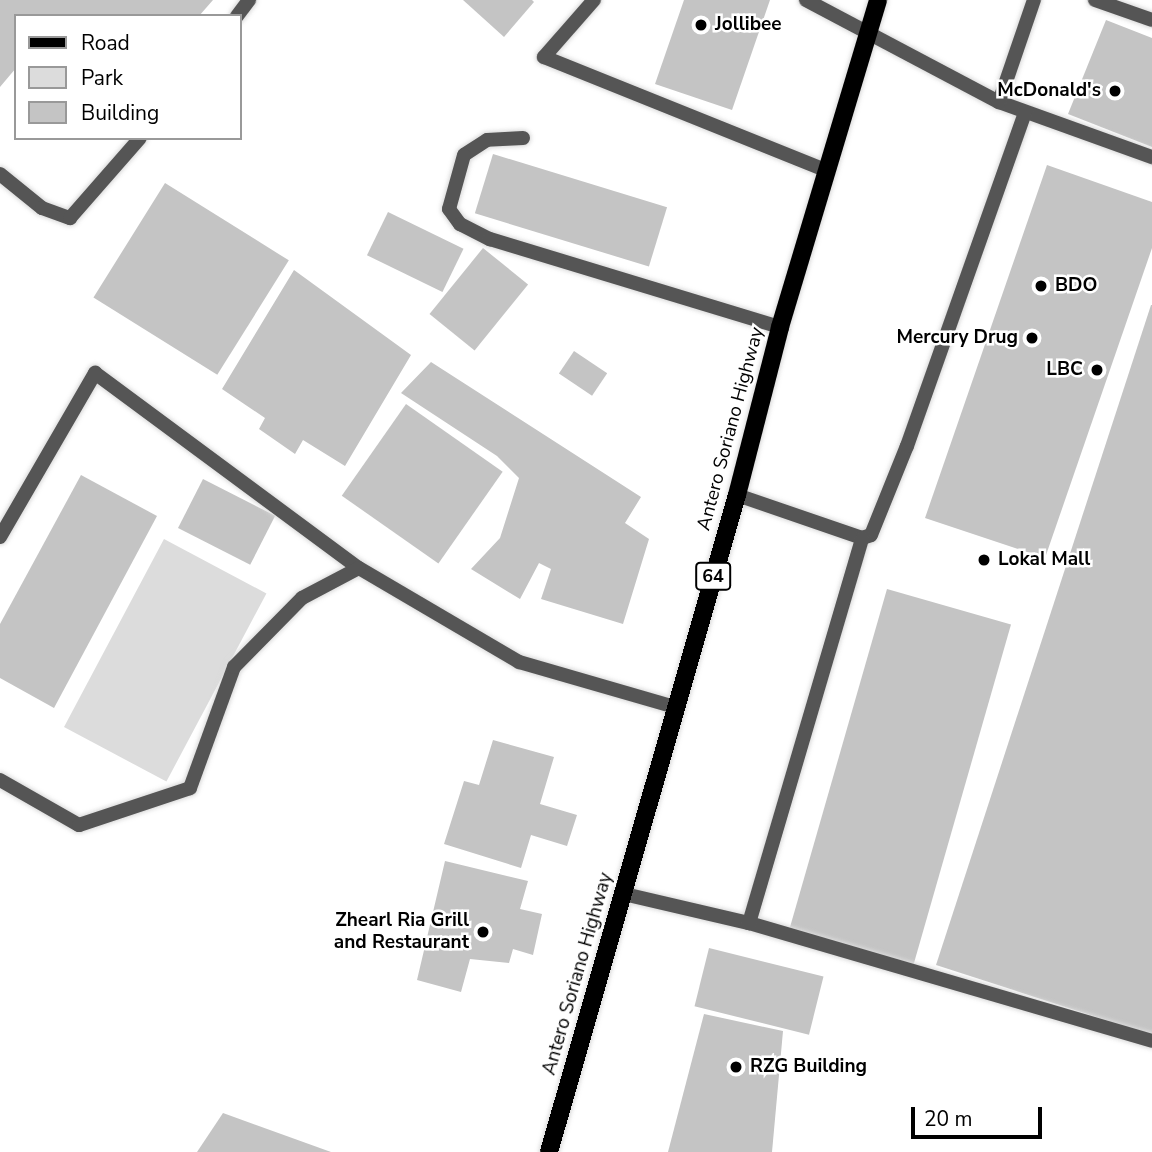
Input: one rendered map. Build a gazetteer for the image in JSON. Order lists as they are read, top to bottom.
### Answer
{
  "streets": {
    "main road": ["Antero Soriano Highway", "64"]
  },
  "places": [
    "Jollibee",
    "McDonald's",
    "BDO",
    "Mercury Drug",
    "LBC",
    "Lokal Mall",
    "Zhearl Ria Grill and Restaurant",
    "RZG Building"
  ],
  "legend": ["Road", "Park", "Building"],
  "scale_bar": "20 m"
}
